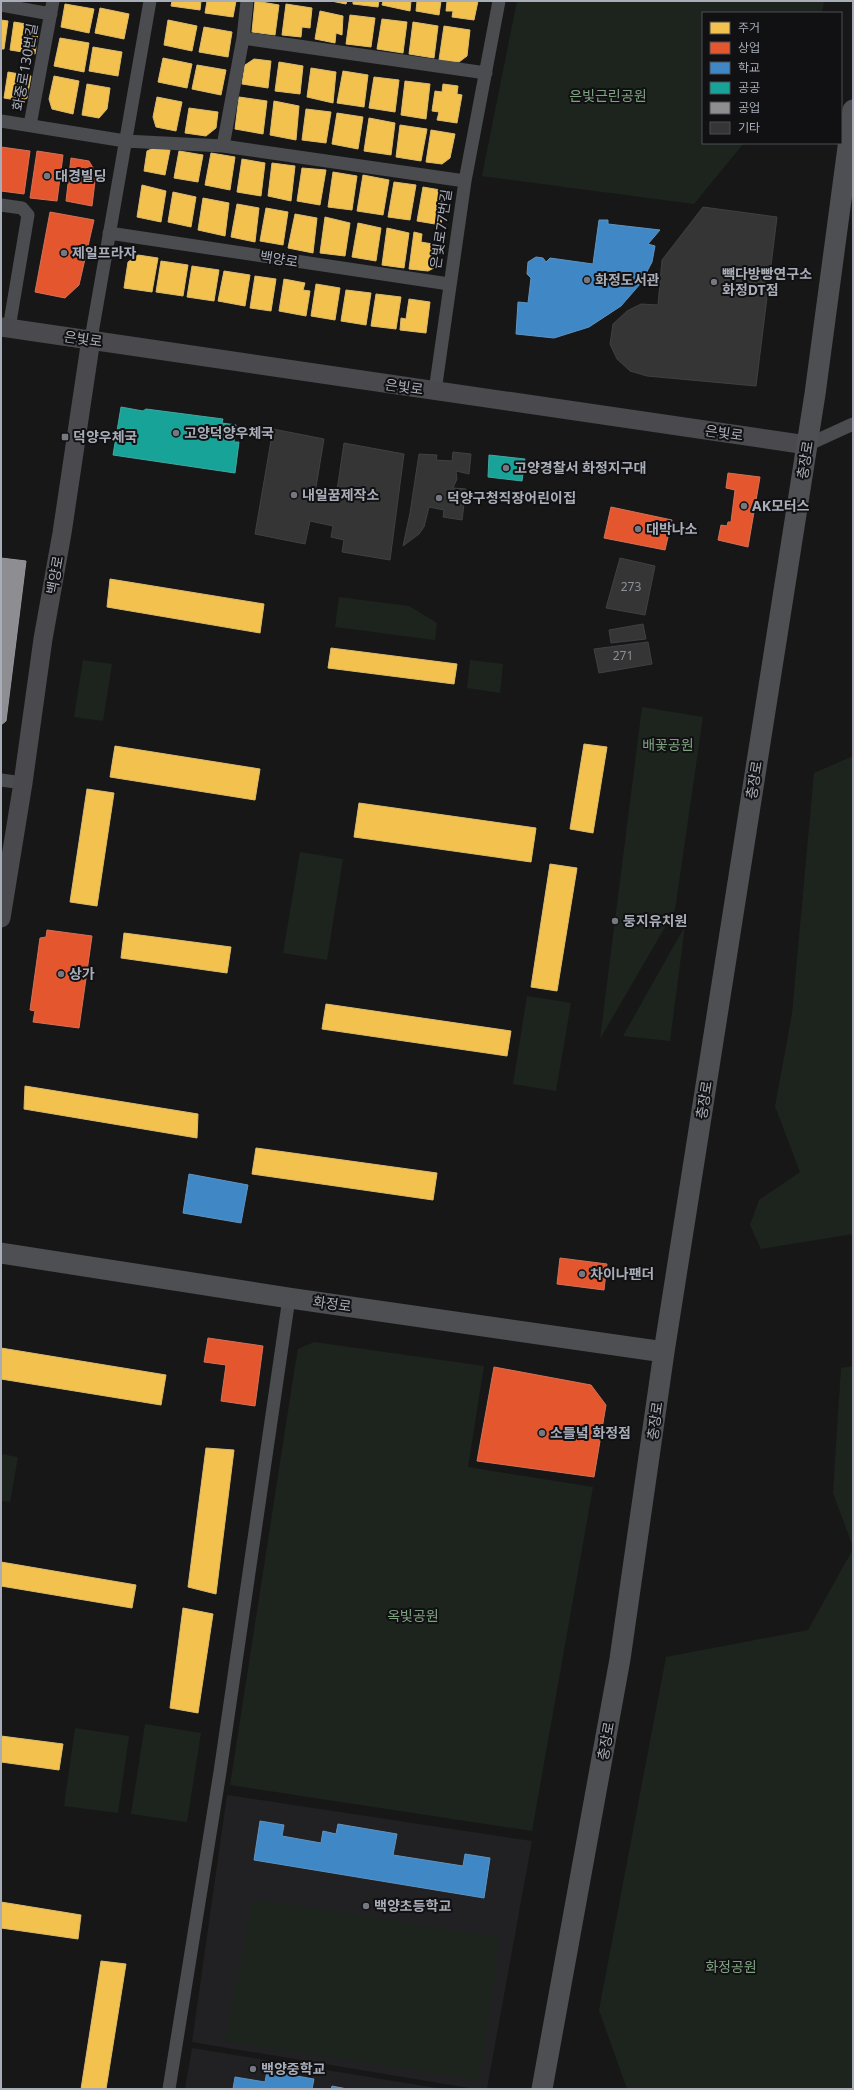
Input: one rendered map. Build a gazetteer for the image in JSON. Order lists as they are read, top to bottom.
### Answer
{
  "streets": {
    "main road": [
      "백양로",
      "은빛로",
      "충장로",
      "화정로"
    ],
    "street": ["화중로130번길", "은빛로77번길"]
  },
  "crossings": [
    ["화중로130번길", "백양로"],
    ["은빛로77번길", "백양로"],
    ["은빛로77번길", "은빛로"],
    ["백양로", "은빛로"],
    ["은빛로", "충장로"],
    ["충장로", "화정로"]
  ],
  "parks": [
    "은빛근린공원",
    "배꽃공원",
    "옥빛공원",
    "화정공원"
  ],
  "places": {
    "other": [
      "대경빌딩",
      "제일프라자",
      "화정도서관",
      "빽다방빵연구소 화정DT점",
      "고양덕양우체국",
      "고양경찰서 화정지구대",
      "내일꿈제작소",
      "덕양구청직장어린이집",
      "AK모터스",
      "대박나소",
      "둥지유치원",
      "상가",
      "차이나팬더",
      "소들녘 화정점",
      "백양초등학교",
      "백양중학교"
    ],
    "transit": ["덕양우체국"]
  },
  "house_numbers": ["273", "271"],
  "legend": [
    "주거",
    "상업",
    "학교",
    "공공",
    "공업",
    "기타"
  ]
}
